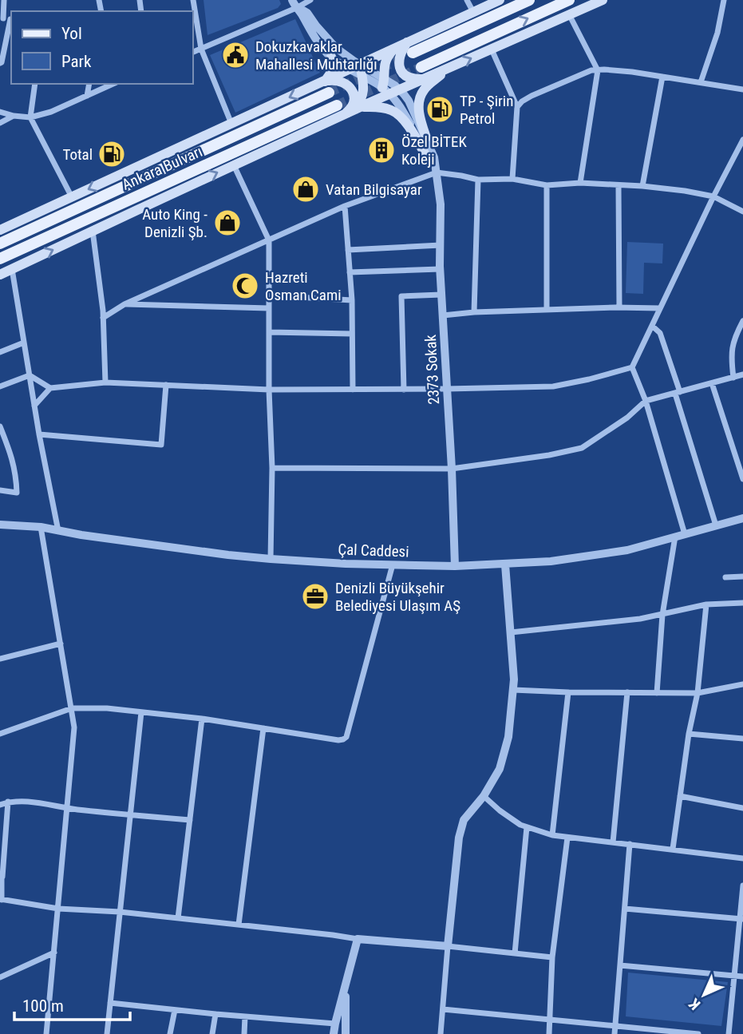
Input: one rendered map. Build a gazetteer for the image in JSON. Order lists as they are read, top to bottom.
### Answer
{
  "streets": {
    "main road": ["Ankara Bulvarı"],
    "street": ["2373 Sokak", "Çal Caddesi"]
  },
  "crossings": [
    ["2373 Sokak", "Çal Caddesi"]
  ],
  "places": {
    "public building": ["Dokuzkavaklar Mahallesi Muhtarlığı"],
    "fuel station": ["TP - Şirin Petrol", "Total"],
    "building": ["Özel BİTEK Koleji"],
    "shop": ["Vatan Bilgisayar", "Auto King - Denizli Şb."],
    "mosque": ["Hazreti Osman Cami"],
    "office": ["Denizli Büyükşehir Belediyesi Ulaşım AŞ"]
  },
  "legend": ["Yol", "Park"],
  "scale_bar": "100 m",
  "north": "bottom left"
}
